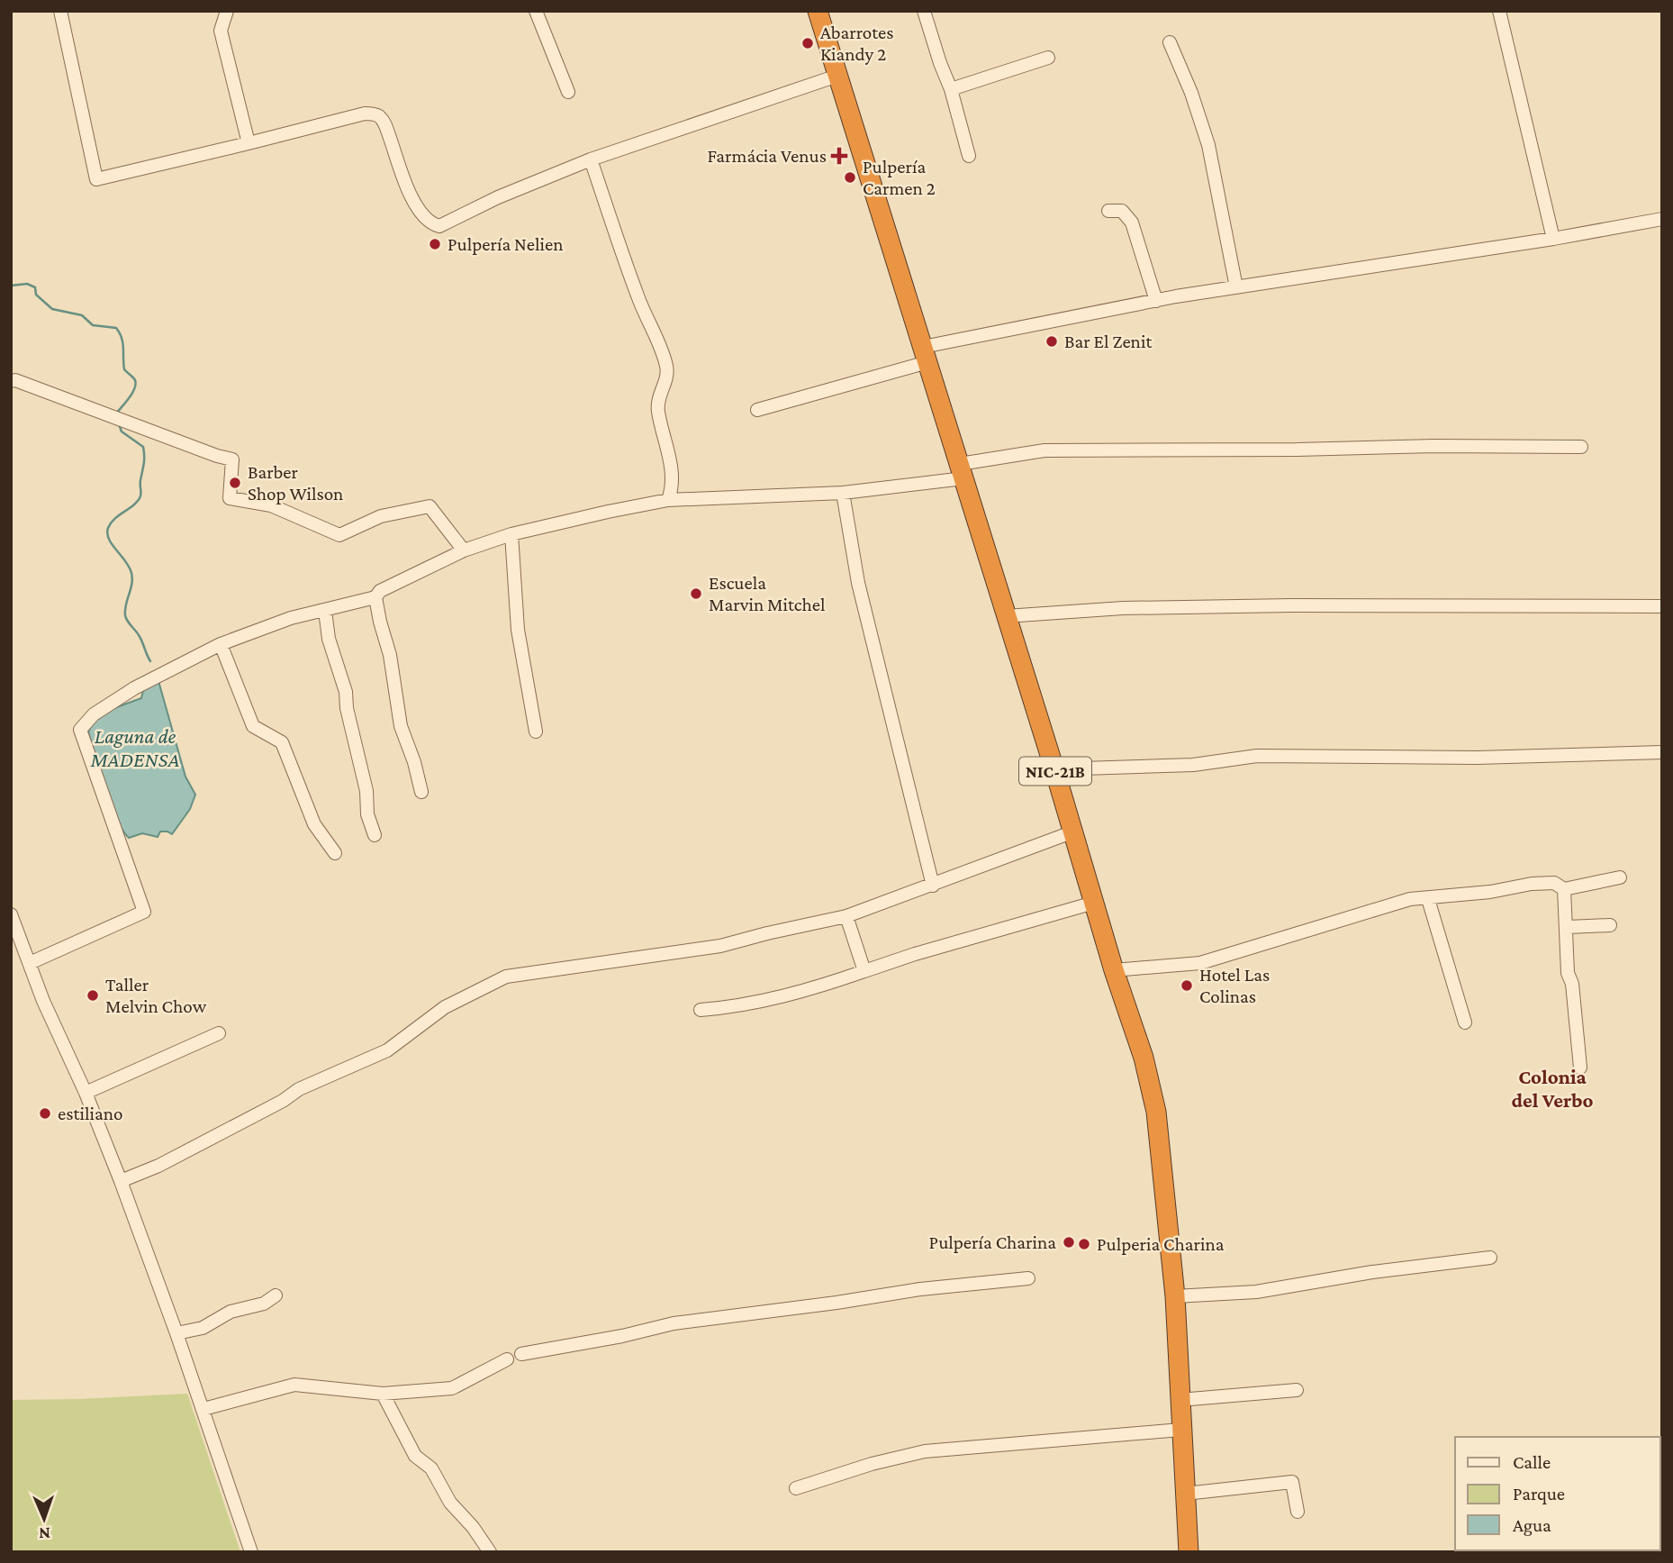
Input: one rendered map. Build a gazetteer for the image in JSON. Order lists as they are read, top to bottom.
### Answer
{
  "streets": {
    "highway": ["NIC-21B"]
  },
  "districts": ["Colonia del Verbo"],
  "water": ["Laguna de MADENSA"],
  "places": {
    "other": [
      "Abarrotes Kiandy 2",
      "Pulpería Carmen 2",
      "Pulpería Nelien",
      "Bar El Zenit",
      "Barber Shop Wilson",
      "Escuela Marvin Mitchel",
      "Hotel Las Colinas",
      "Taller Melvin Chow",
      "estiliano",
      "Pulpería Charina",
      "Pulperia Charina"
    ],
    "health": ["Farmácia Venus"]
  },
  "legend": ["Calle", "Parque", "Agua"],
  "north": "bottom"
}
